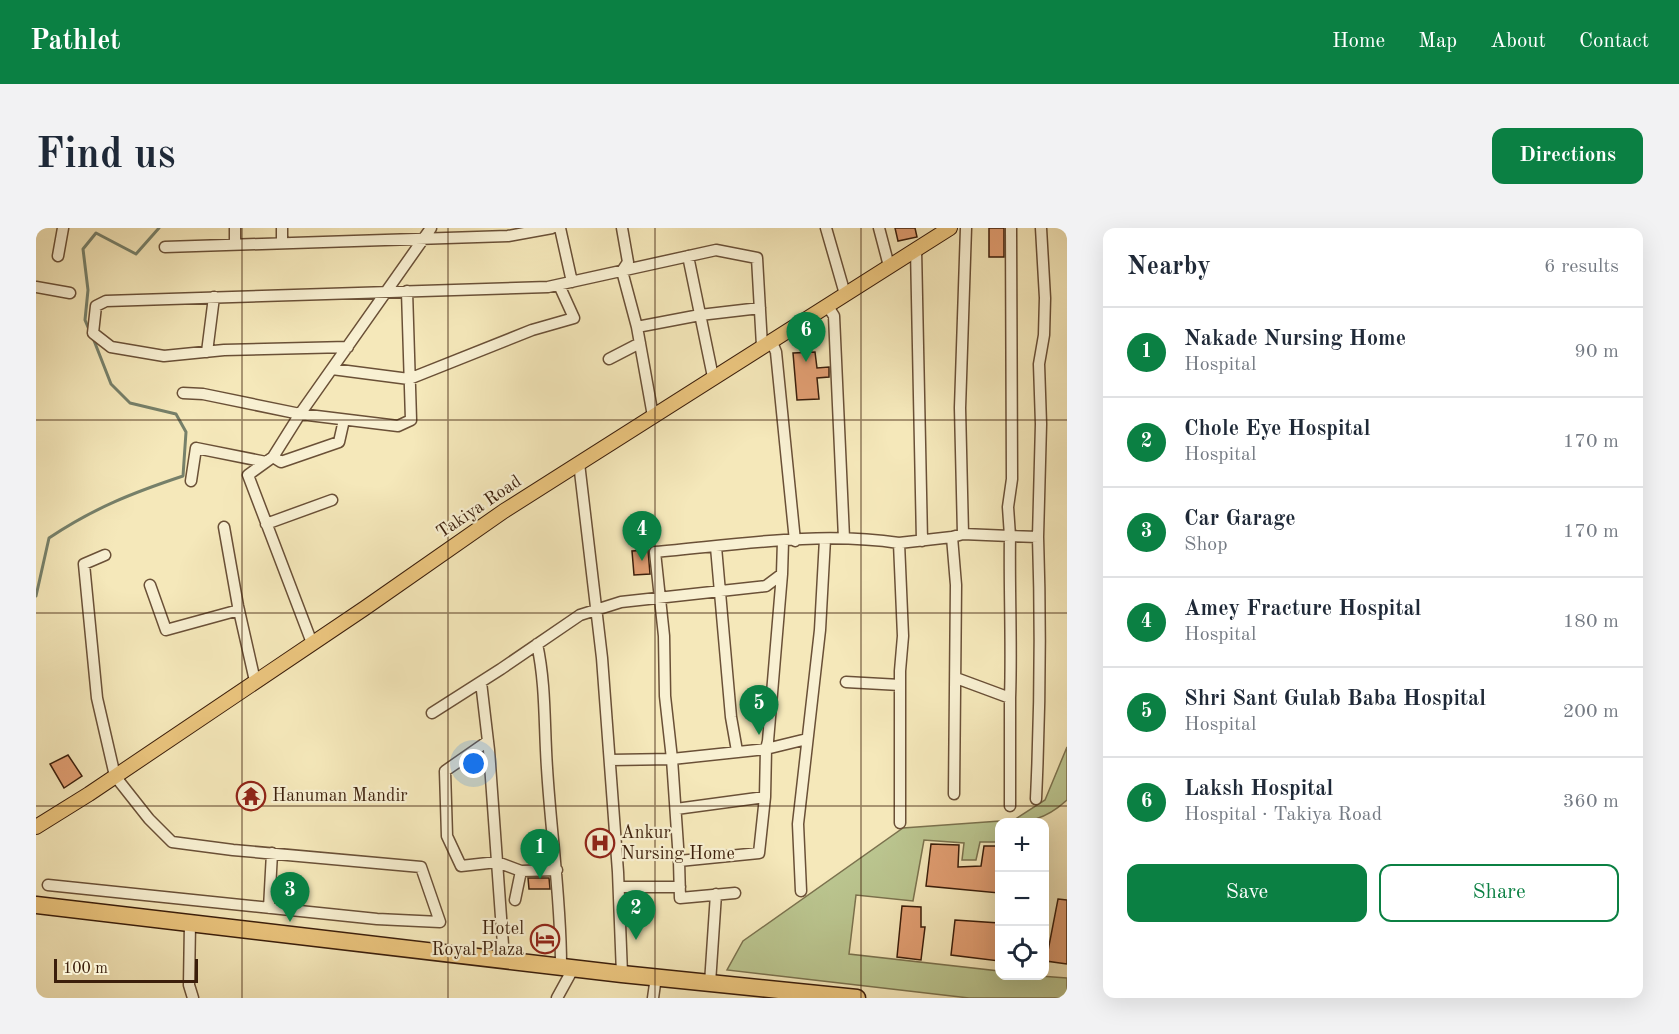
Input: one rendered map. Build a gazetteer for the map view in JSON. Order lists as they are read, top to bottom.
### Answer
{
  "streets": {
    "main road": ["Takiya Road"]
  },
  "places": {
    "temple": ["Hanuman Mandir"],
    "hospital": ["Ankur Nursing Home"],
    "hotel": ["Hotel Royal Plaza"]
  },
  "scale_bar": "100 m",
  "page": {
    "header": "Pathlet",
    "nav": [
      "Home",
      "Map",
      "About",
      "Contact"
    ],
    "buttons": [
      "Directions",
      ["Save", "Share"]
    ],
    "title": "Find us",
    "heading": ["Nearby", "6 results"],
    "list": [
      {
        "mark": "1",
        "name": "Nakade Nursing Home",
        "note": "Hospital",
        "value": "90 m"
      },
      {
        "mark": "2",
        "name": "Chole Eye Hospital",
        "note": "Hospital",
        "value": "170 m"
      },
      {
        "mark": "3",
        "name": "Car Garage",
        "note": "Shop",
        "value": "170 m"
      },
      {
        "mark": "4",
        "name": "Amey Fracture Hospital",
        "note": "Hospital",
        "value": "180 m"
      },
      {
        "mark": "5",
        "name": "Shri Sant Gulab Baba Hospital",
        "note": "Hospital",
        "value": "200 m"
      },
      {
        "mark": "6",
        "name": "Laksh Hospital",
        "note": "Hospital · Takiya Road",
        "value": "360 m"
      }
    ],
    "pins": [
      "6",
      "4",
      "5",
      "1",
      "3",
      "2"
    ],
    "map_buttons": ["+", "−"],
    "scale": "100 m"
  }
}
